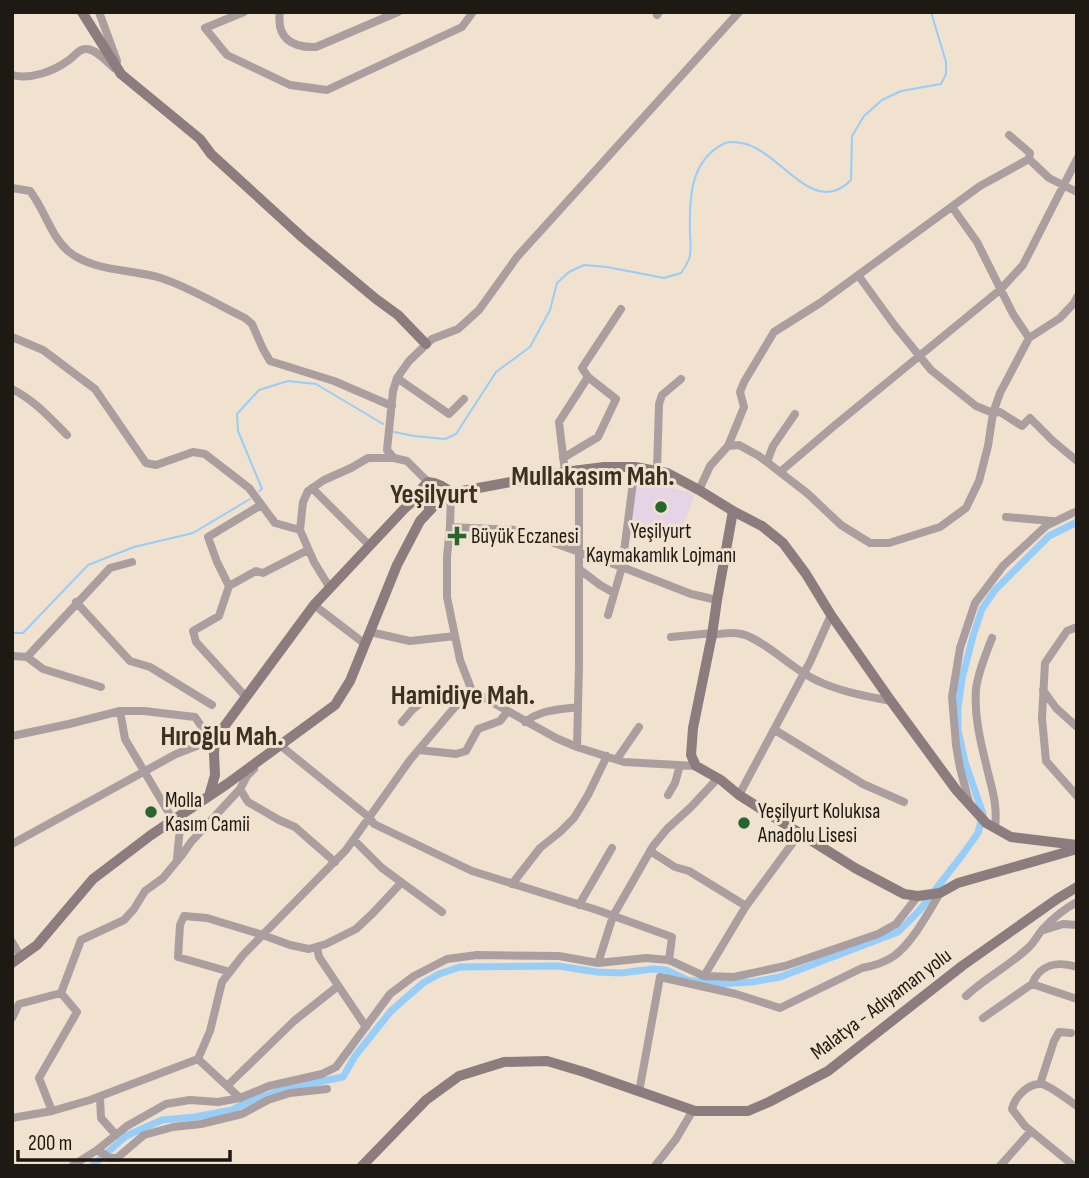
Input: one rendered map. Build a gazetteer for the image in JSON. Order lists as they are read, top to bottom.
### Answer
{
  "streets": {
    "main road": ["Malatya - Adıyaman yolu"]
  },
  "districts": [
    "Mullakasım Mah.",
    "Yeşilyurt",
    "Hamidiye Mah.",
    "Hıroğlu Mah."
  ],
  "places": {
    "other": ["Yeşilyurt Kaymakamlık Lojmanı", "Molla Kasım Camii", "Yeşilyurt Kolukısa Anadolu Lisesi"],
    "health": ["Büyük Eczanesi"]
  },
  "scale_bar": "200 m"
}
